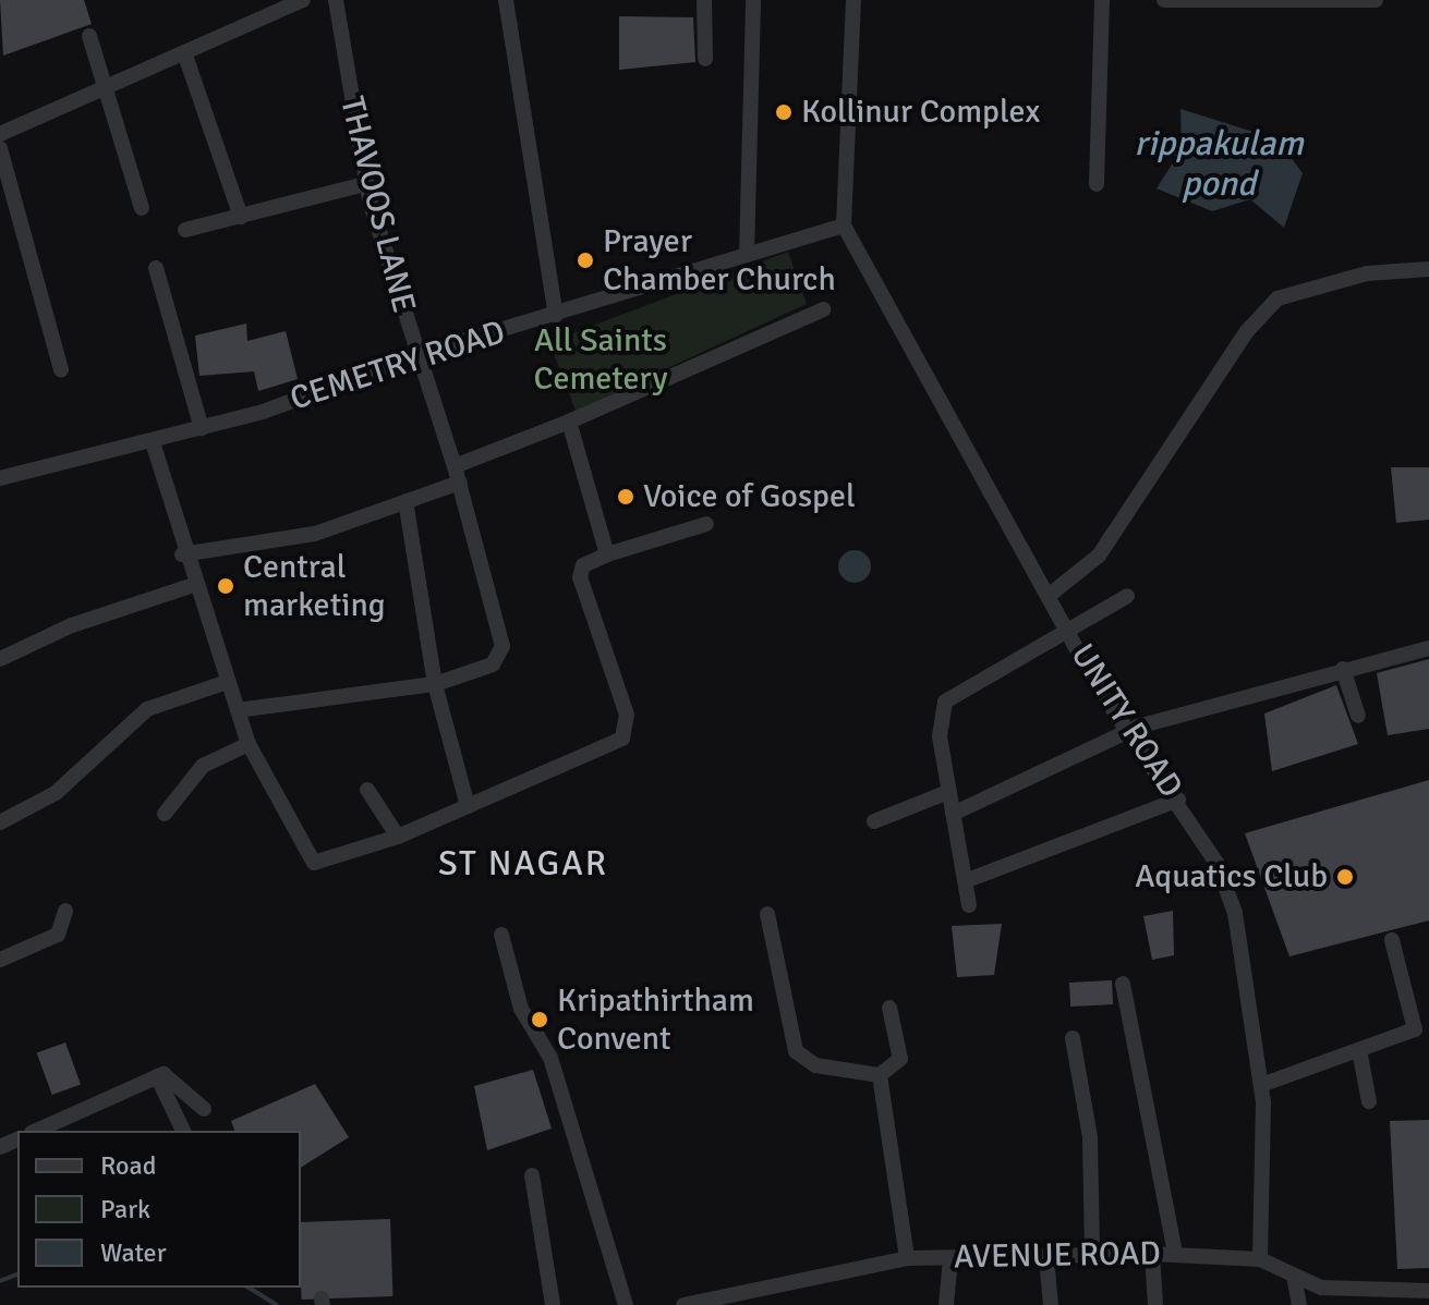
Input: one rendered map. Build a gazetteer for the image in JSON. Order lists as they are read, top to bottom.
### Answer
{
  "streets": {
    "street": [
      "THAVOOS LANE",
      "CEMETRY ROAD",
      "UNITY ROAD",
      "AVENUE ROAD"
    ]
  },
  "crossings": [
    ["THAVOOS LANE", "CEMETRY ROAD"],
    ["CEMETRY ROAD", "UNITY ROAD"],
    ["UNITY ROAD", "AVENUE ROAD"]
  ],
  "districts": ["ST NAGAR"],
  "water": ["rippakulam pond"],
  "parks": ["All Saints Cemetery"],
  "places": [
    "Kollinur Complex",
    "Prayer Chamber Church",
    "Voice of Gospel",
    "Central marketing",
    "Aquatics Club",
    "Kripathirtham Convent"
  ],
  "legend": ["Road", "Park", "Water"]
}
